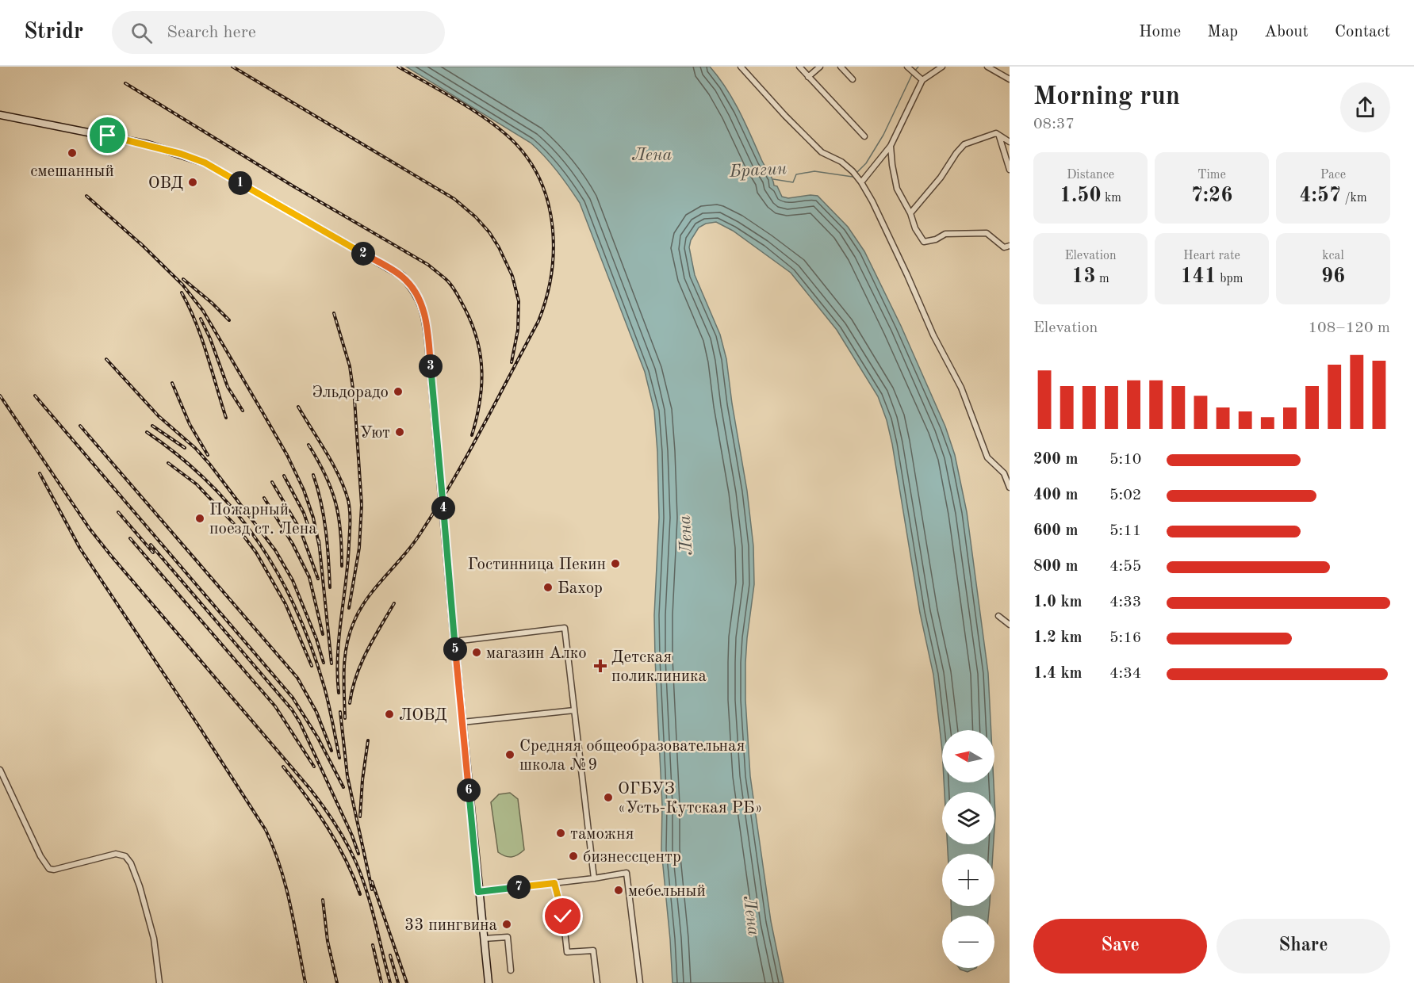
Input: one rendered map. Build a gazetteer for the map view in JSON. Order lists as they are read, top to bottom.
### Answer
{
  "water": ["Лена", "Брагин"],
  "places": {
    "other": [
      "смешанный",
      "ОВД",
      "Эльдорадо",
      "Уют",
      "Пожарный поезд ст. Лена",
      "Гостинница Пекин",
      "Бахор",
      "магазин Алко",
      "ЛОВД",
      "Средняя общеобразовательная школа №9",
      "ОГБУЗ «Усть-Кутская РБ»",
      "таможня",
      "бизнессцентр",
      "мебельный",
      "33 пингвина"
    ],
    "health": ["Детская поликлиника"]
  },
  "north": "left",
  "page": {
    "header": "Stridr",
    "search": "Search here",
    "nav": [
      "Home",
      "Map",
      "About",
      "Contact"
    ],
    "heading": ["Morning run", "08:37"],
    "stats": [
      ["Distance", "1.50 km"],
      ["Time", "7:26"],
      ["Pace", "4:57 /km"],
      ["Elevation", "13 m"],
      ["Heart rate", "141 bpm"],
      ["kcal", "96"]
    ],
    "pins": [
      "1",
      "2",
      "3",
      "4",
      "5",
      "6",
      "7"
    ],
    "chart": ["Elevation", "108–120 m"],
    "list": [
      {
        "name": "200 m",
        "note": "5:10"
      },
      {
        "name": "400 m",
        "note": "5:02"
      },
      {
        "name": "600 m",
        "note": "5:11"
      },
      {
        "name": "800 m",
        "note": "4:55"
      },
      {
        "name": "1.0 km",
        "note": "4:33"
      },
      {
        "name": "1.2 km",
        "note": "5:16"
      },
      {
        "name": "1.4 km",
        "note": "4:34"
      }
    ],
    "map_buttons": ["+", "−"],
    "buttons": ["Save", "Share"]
  }
}
